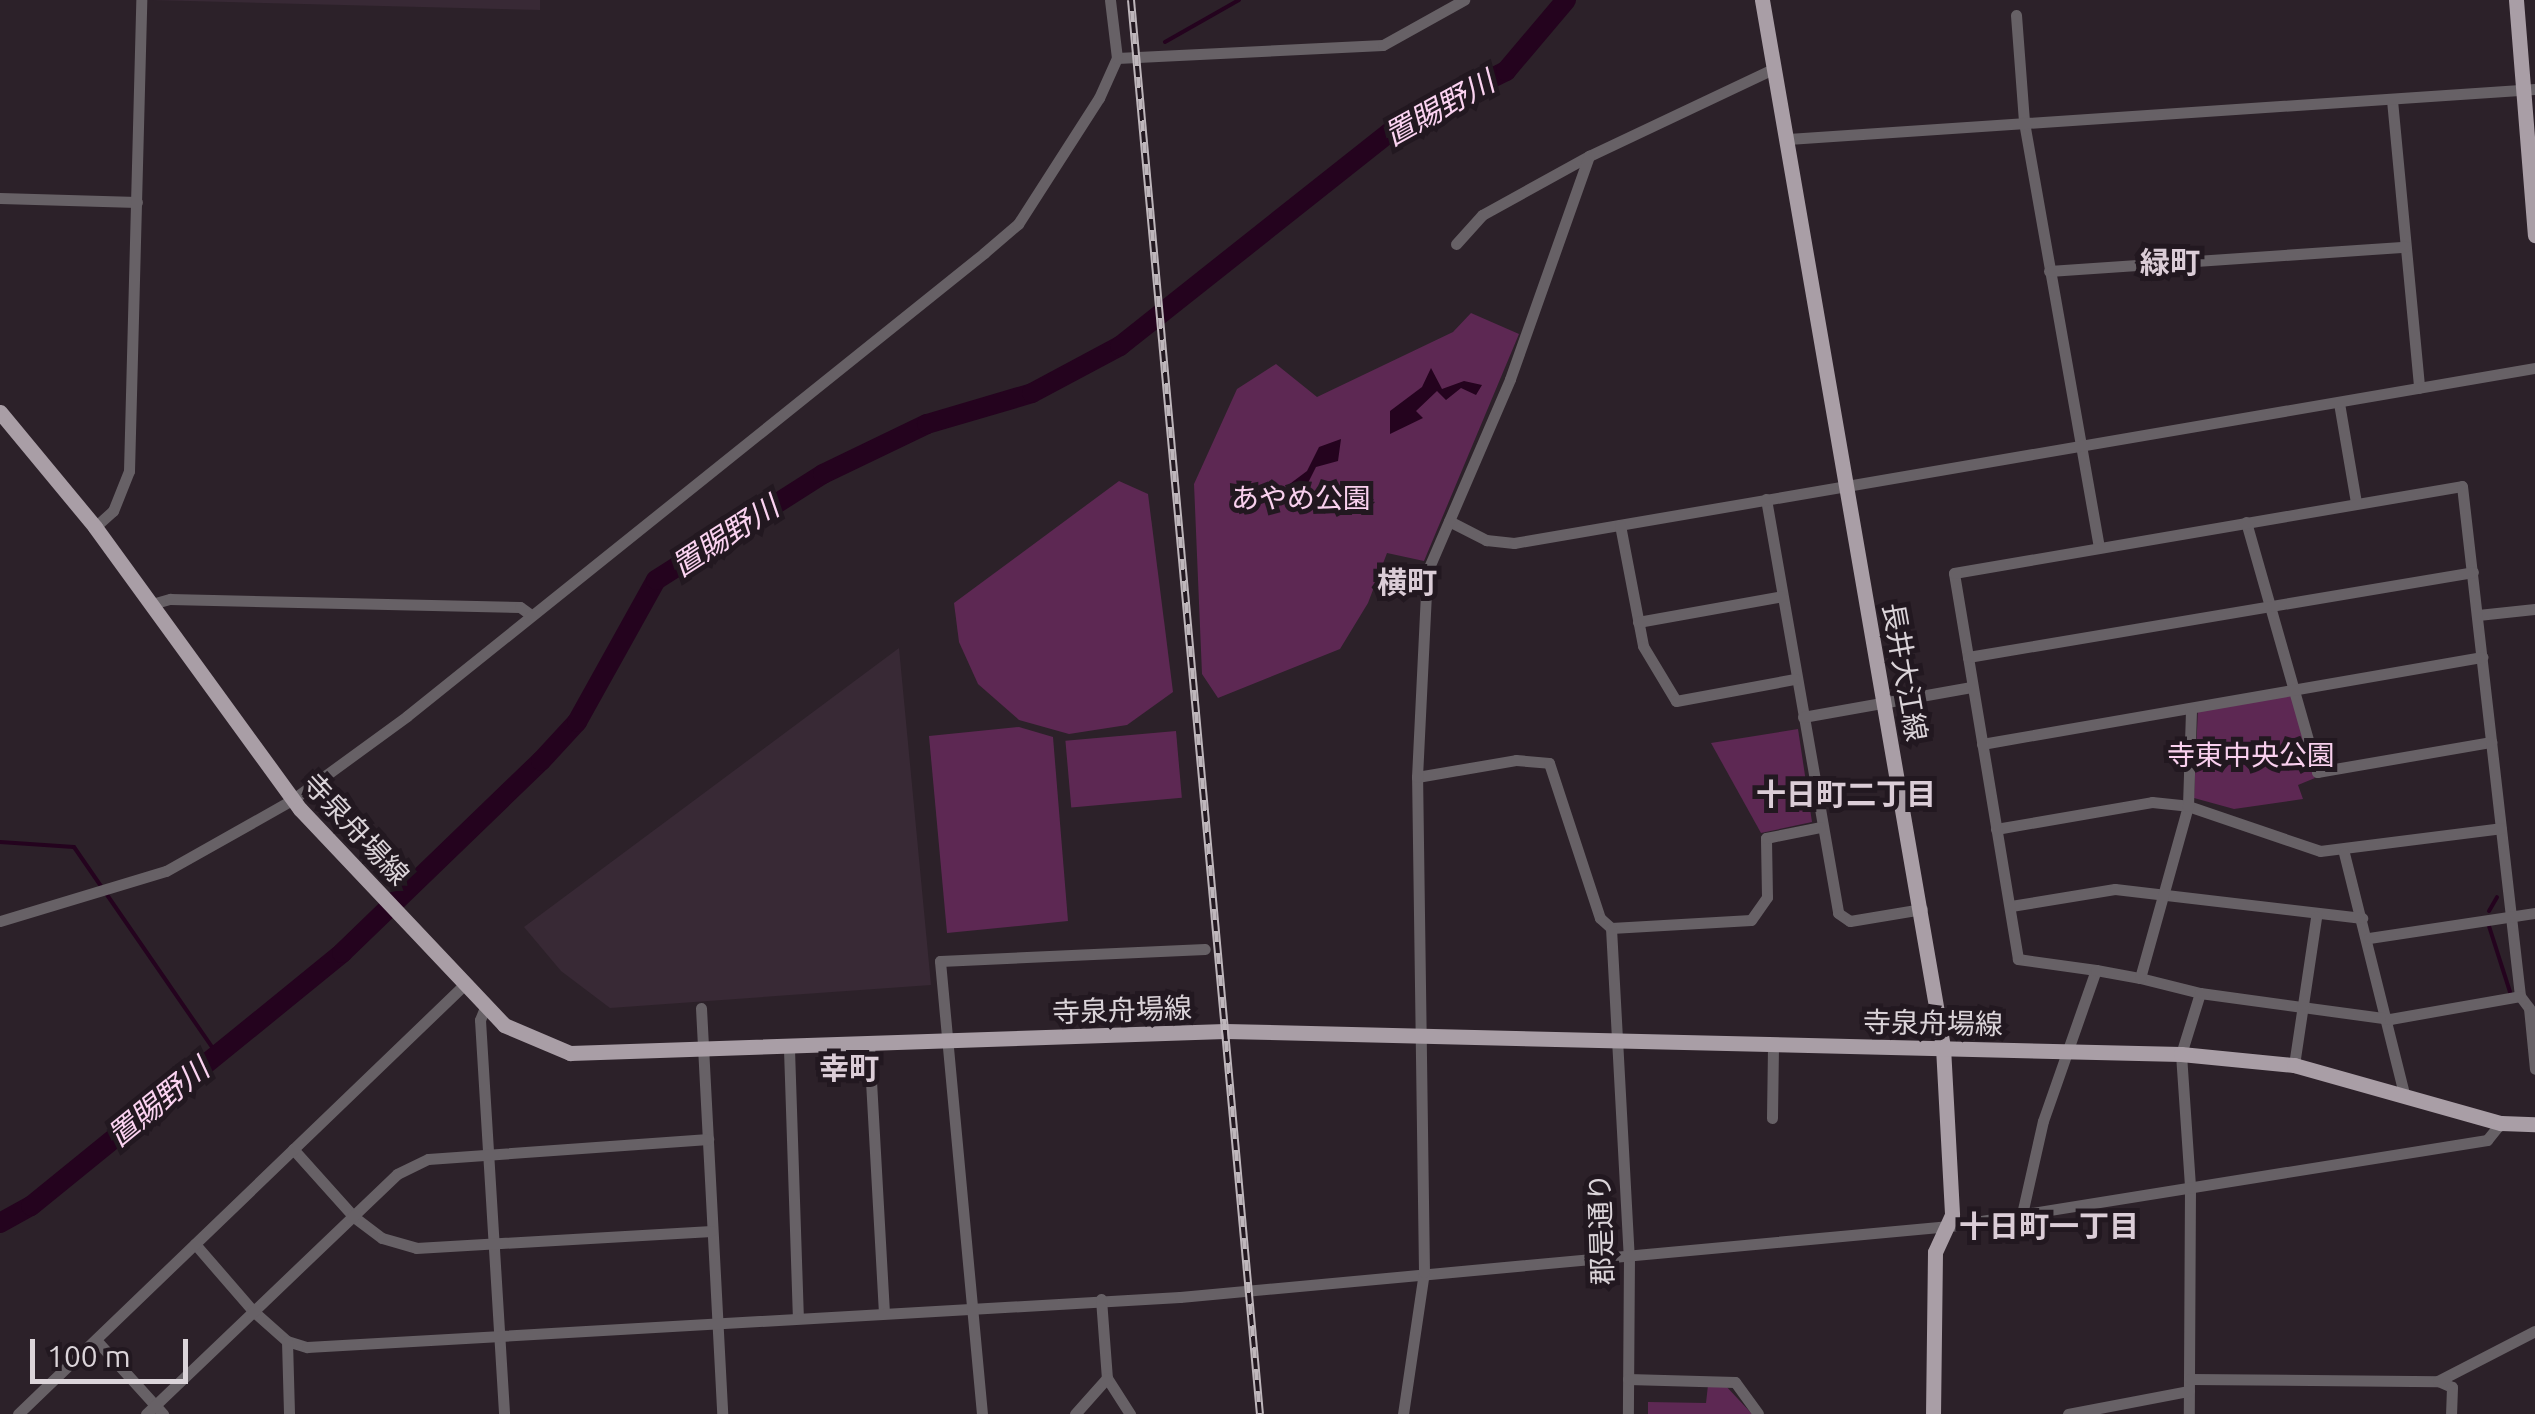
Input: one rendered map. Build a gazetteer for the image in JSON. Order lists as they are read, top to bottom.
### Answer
{
  "streets": {
    "main road": ["長井大江線", "寺泉舟場線"],
    "street": ["郡是通り"]
  },
  "crossings": [
    ["長井大江線", "寺泉舟場線"],
    ["寺泉舟場線", "郡是通り"]
  ],
  "districts": [
    "緑町",
    "横町",
    "十日町二丁目",
    "幸町",
    "十日町一丁目"
  ],
  "water": ["置賜野川"],
  "parks": ["あやめ公園", "寺東中央公園"],
  "scale_bar": "100 m"
}
